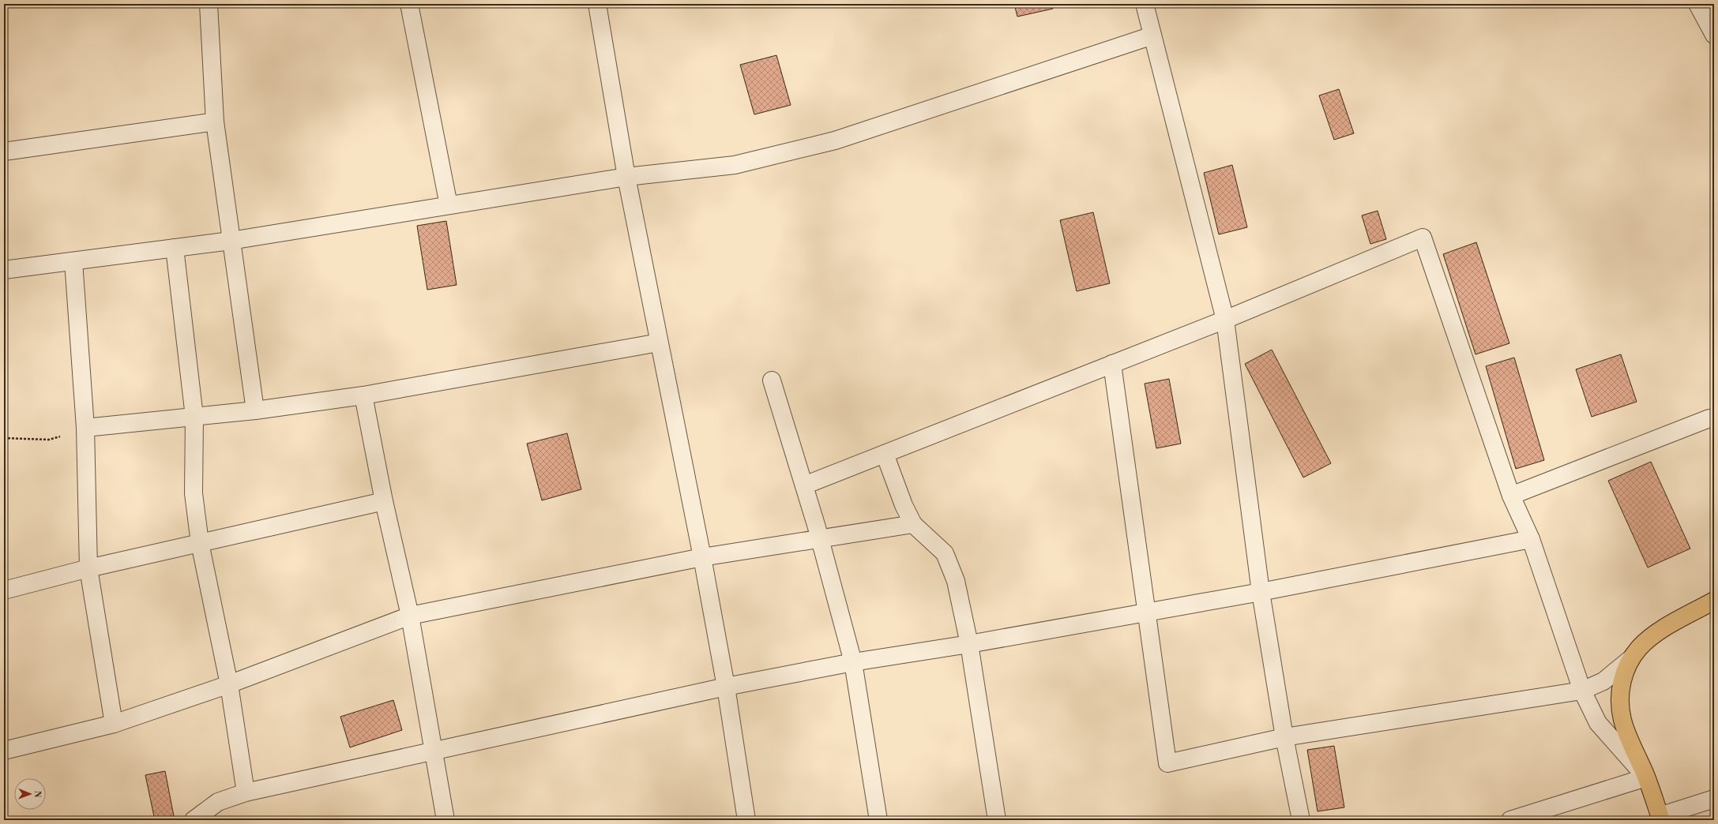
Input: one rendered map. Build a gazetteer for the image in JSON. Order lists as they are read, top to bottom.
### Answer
{
  "north": "right"
}
